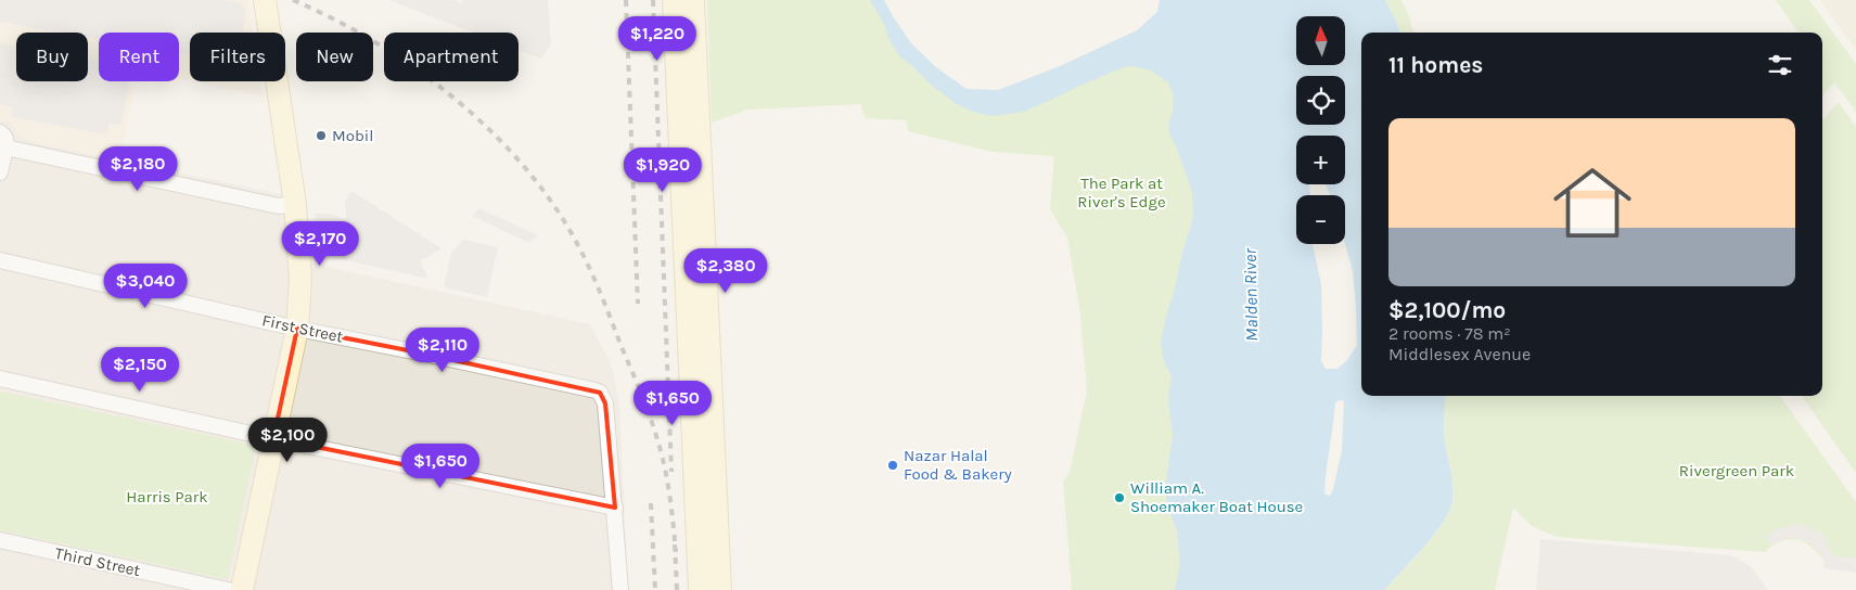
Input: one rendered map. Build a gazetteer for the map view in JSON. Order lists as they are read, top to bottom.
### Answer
{
  "streets": {
    "street": ["First Street", "Third Street"]
  },
  "water": ["Malden River"],
  "parks": ["The Park at River's Edge", "Rivergreen Park", "Harris Park"],
  "places": ["Mobil", "Nazar Halal Food & Bakery", "William A. Shoemaker Boat House"],
  "north": "top",
  "page": {
    "map_buttons": ["+", "−"],
    "price": [
      "$1,220",
      "$2,180",
      "$1,920",
      "$2,170",
      "$2,380",
      "$3,040",
      "$2,110",
      "$2,150",
      "$1,650",
      "$2,100",
      "$1,650"
    ],
    "chip": [
      "Buy",
      "Rent",
      "Filters",
      "New",
      "Apartment"
    ],
    "heading": "11 homes",
    "list": [
      {
        "name": "$2,100/mo",
        "note": "2 rooms · 78 m² · Middlesex Avenue"
      }
    ]
  }
}
